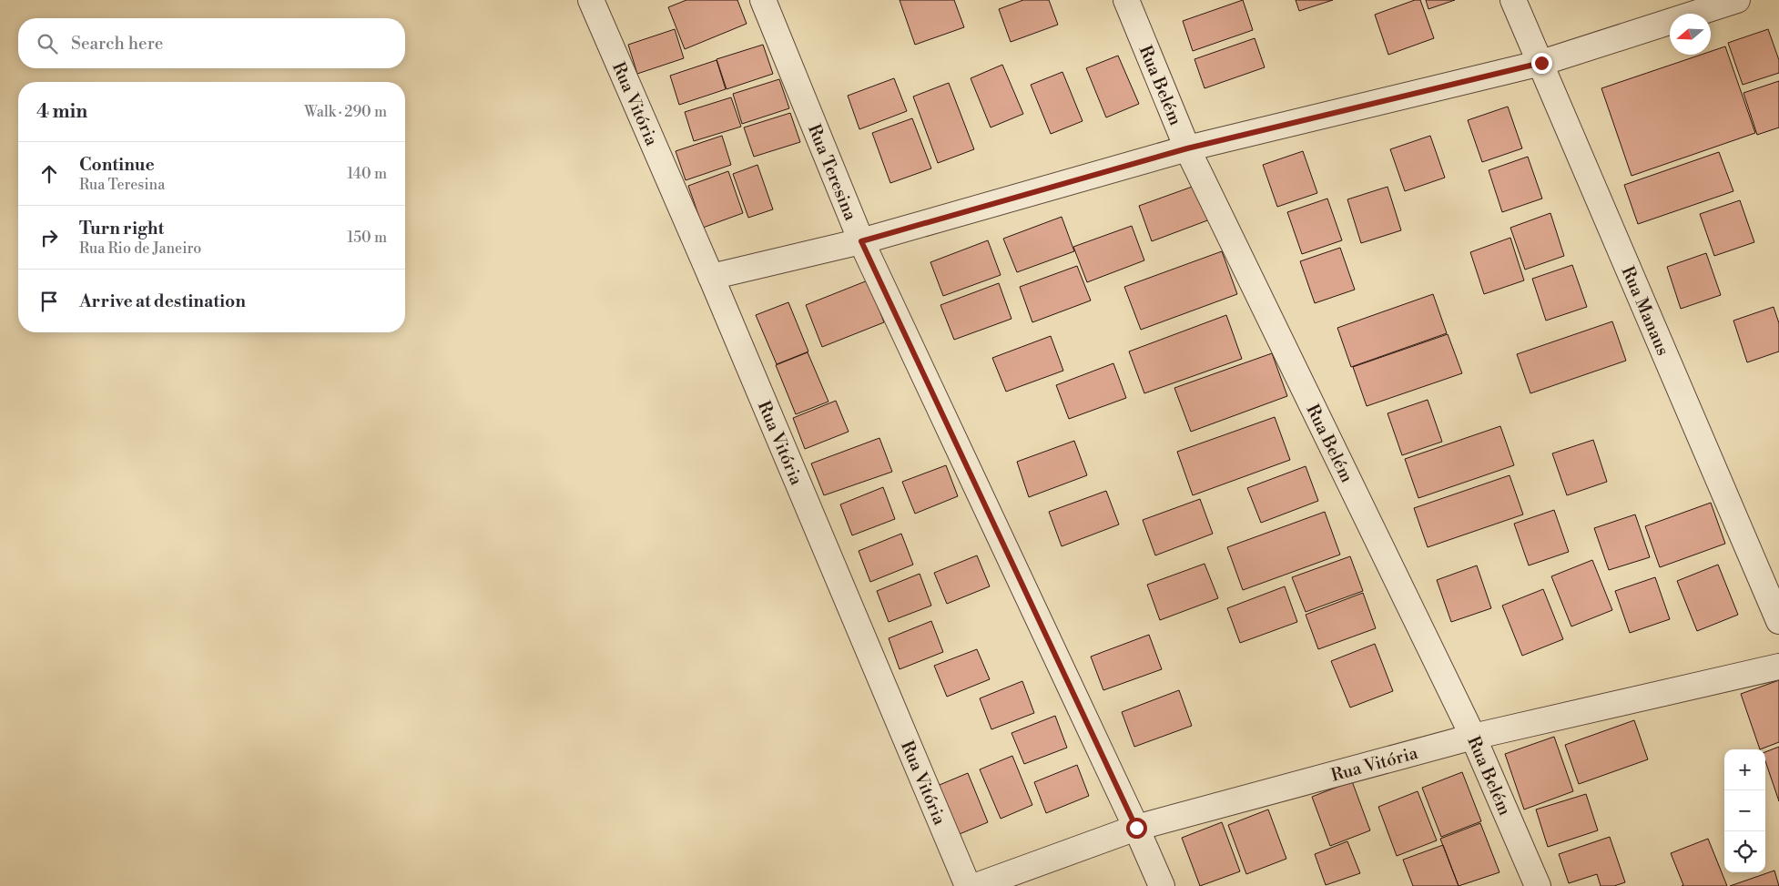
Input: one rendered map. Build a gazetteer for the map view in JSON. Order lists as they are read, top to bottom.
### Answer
{
  "streets": {
    "street": [
      "Rua Belém",
      "Rua Vitória",
      "Rua Teresina",
      "Rua Manaus"
    ]
  },
  "crossings": [
    ["Rua Belém", "Rua Vitória"],
    ["Rua Vitória", "Rua Teresina"]
  ],
  "north": "left",
  "page": {
    "search": "Search here",
    "heading": ["4 min", "Walk · 290 m"],
    "list": [
      ["Continue", "Rua Teresina", "140 m"],
      ["Turn right", "Rua Rio de Janeiro", "150 m"],
      "Arrive at destination"
    ],
    "map_buttons": ["+", "−"]
  }
}
